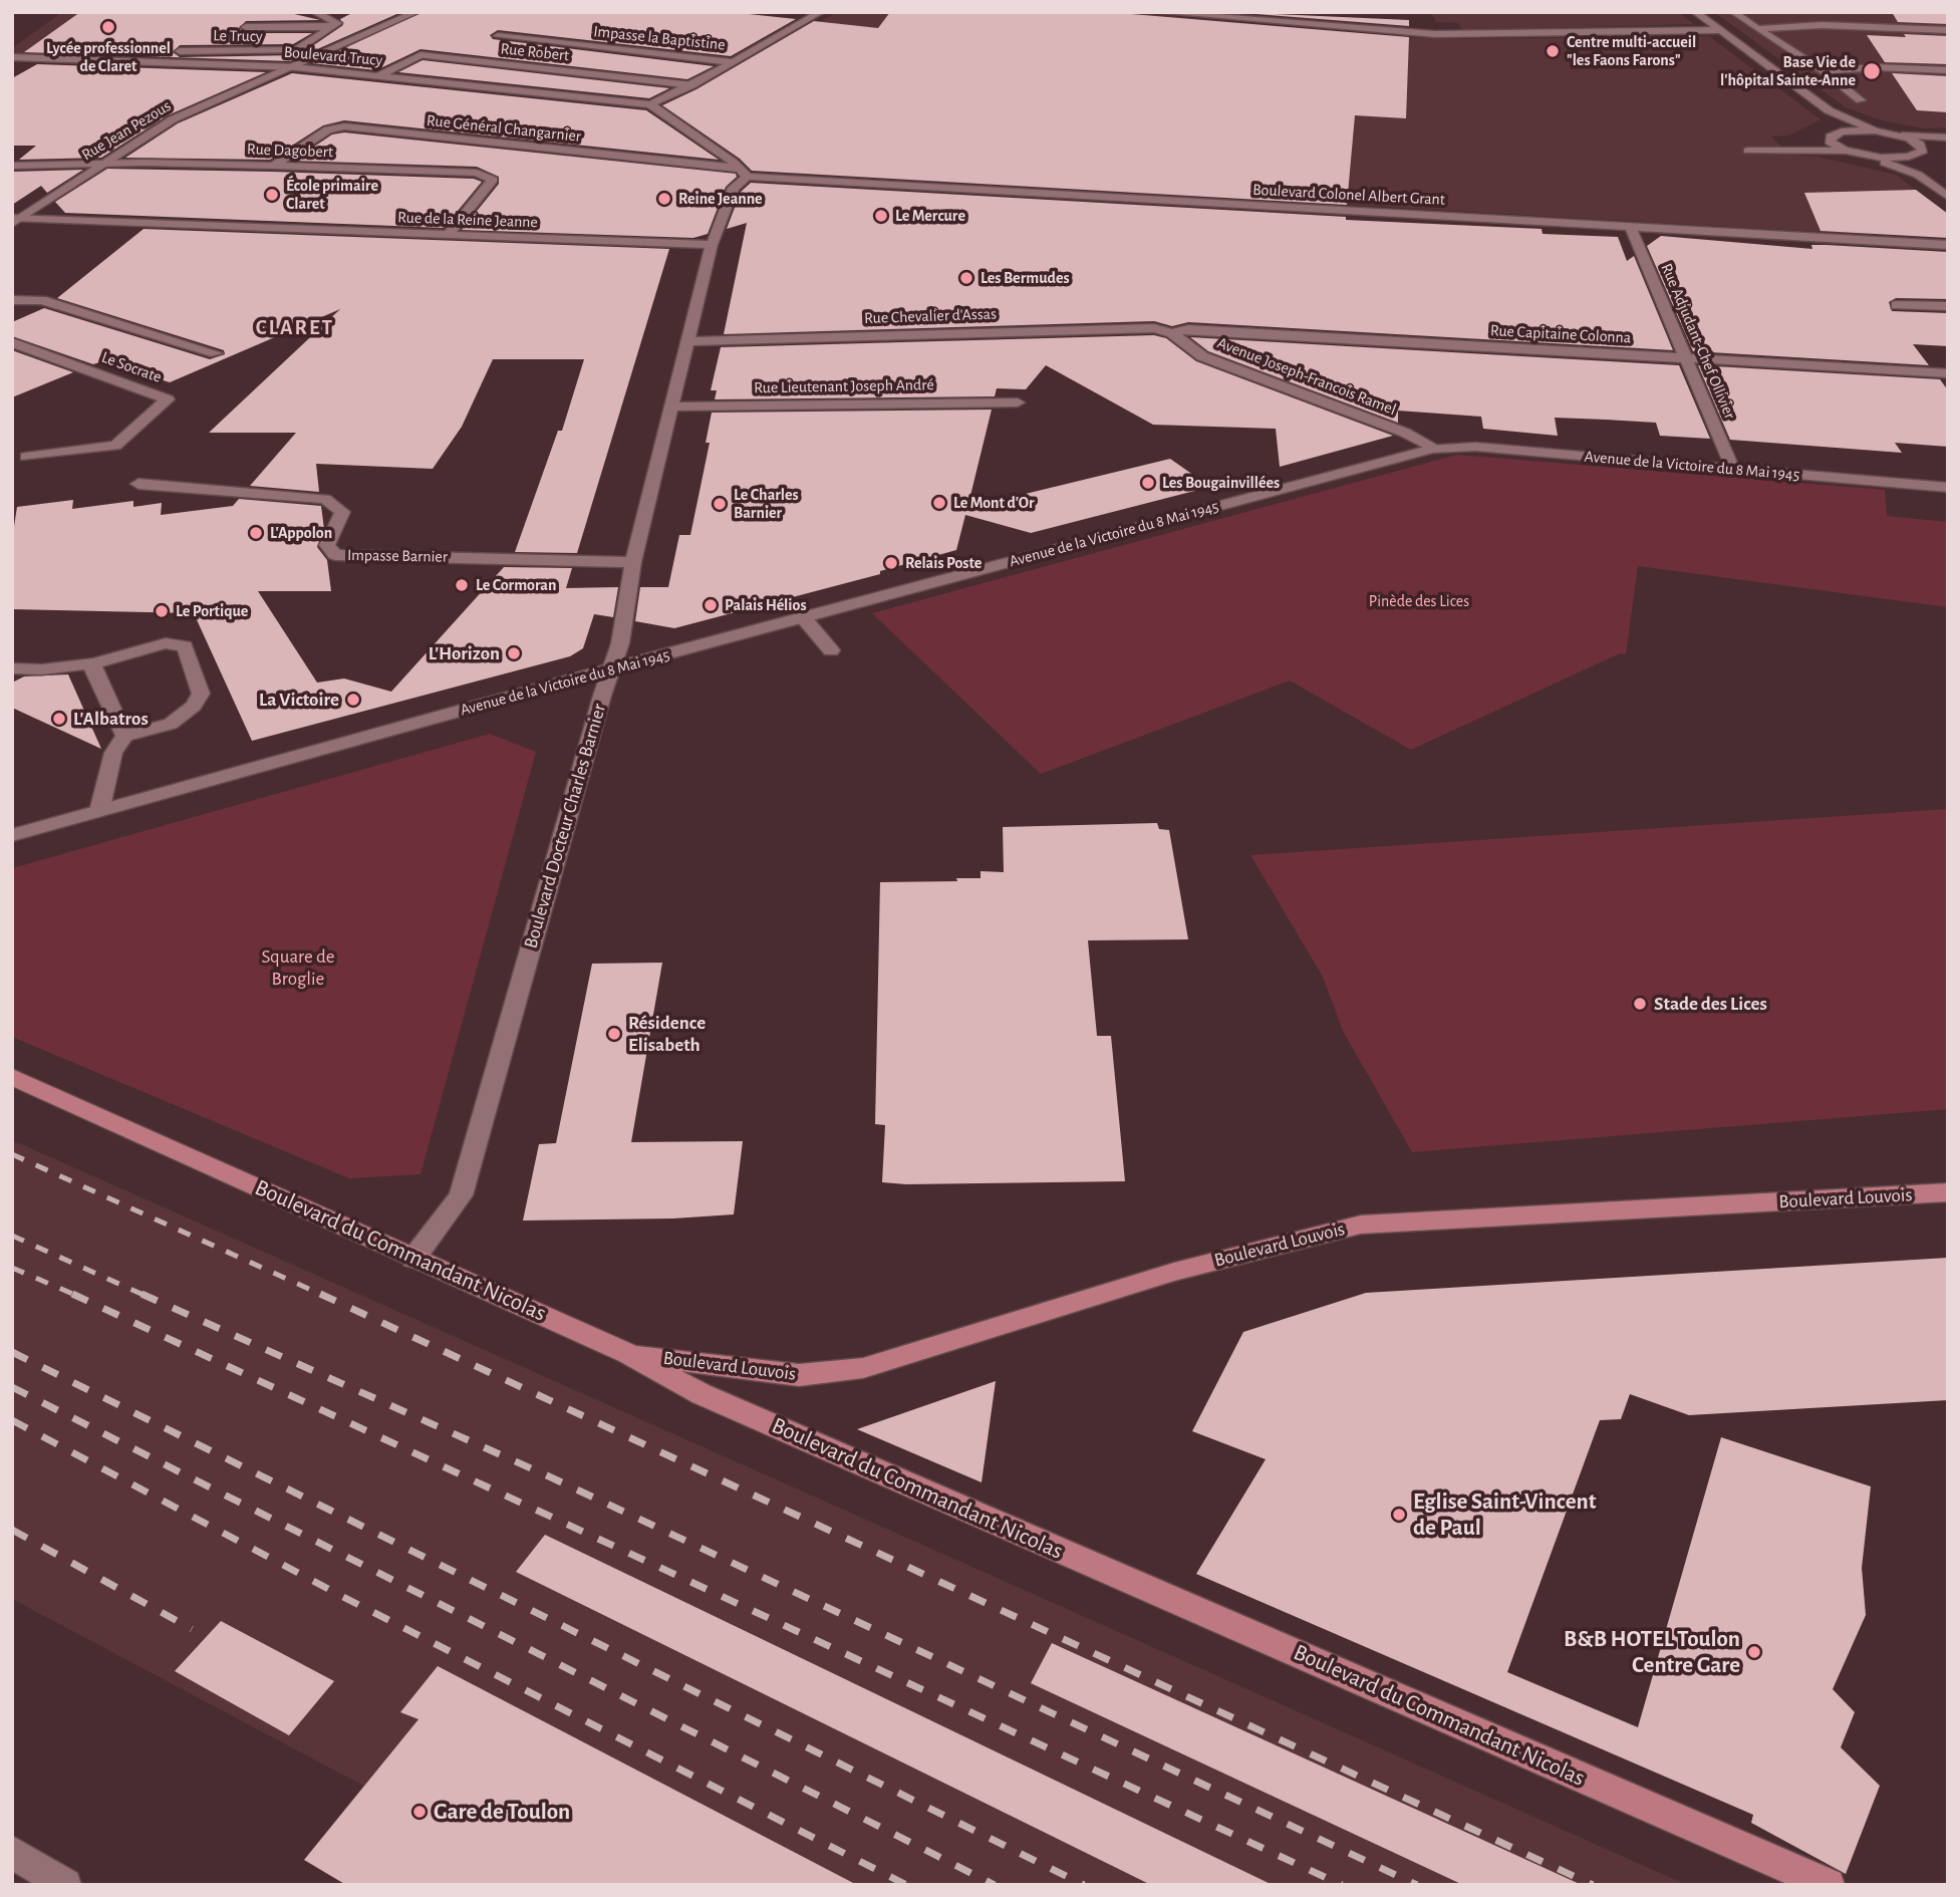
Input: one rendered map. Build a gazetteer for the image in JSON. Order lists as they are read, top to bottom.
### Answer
{
  "streets": {
    "main road": ["Boulevard Louvois", "Boulevard du Commandant Nicolas"],
    "street": [
      "Le Trucy",
      "Impasse la Baptistine",
      "Rue Robert",
      "Boulevard Trucy",
      "Rue Général Changarnier",
      "Rue Jean Pezous",
      "Rue Dagobert",
      "Boulevard Colonel Albert Grant",
      "Rue de la Reine Jeanne",
      "Rue Chevalier d'Assas",
      "Rue Capitaine Colonna",
      "Rue Adjudant-Chef Ollivier",
      "Le Socrate",
      "Avenue Joseph-Francois Ramel",
      "Rue Lieutenant Joseph André",
      "Avenue de la Victoire du 8 Mai 1945",
      "Impasse Barnier",
      "Boulevard Docteur Charles Barnier"
    ]
  },
  "crossings": [
    ["Rue Robert", "Boulevard Trucy"],
    ["Boulevard Trucy", "Rue Jean Pezous"],
    ["Rue Général Changarnier", "Rue Dagobert"],
    ["Rue Général Changarnier", "Boulevard Colonel Albert Grant"],
    ["Rue Général Changarnier", "Boulevard Docteur Charles Barnier"],
    ["Rue Jean Pezous", "Rue Dagobert"],
    ["Rue Jean Pezous", "Rue de la Reine Jeanne"],
    ["Rue Dagobert", "Rue de la Reine Jeanne"],
    ["Boulevard Colonel Albert Grant", "Rue Adjudant-Chef Ollivier"],
    ["Boulevard Colonel Albert Grant", "Boulevard Docteur Charles Barnier"],
    ["Rue de la Reine Jeanne", "Boulevard Docteur Charles Barnier"],
    ["Rue Chevalier d'Assas", "Rue Capitaine Colonna"],
    ["Rue Chevalier d'Assas", "Avenue Joseph-Francois Ramel"],
    ["Rue Chevalier d'Assas", "Boulevard Docteur Charles Barnier"],
    ["Rue Capitaine Colonna", "Rue Adjudant-Chef Ollivier"],
    ["Rue Capitaine Colonna", "Avenue Joseph-Francois Ramel"],
    ["Rue Adjudant-Chef Ollivier", "Avenue de la Victoire du 8 Mai 1945"],
    ["Avenue Joseph-Francois Ramel", "Avenue de la Victoire du 8 Mai 1945"],
    ["Rue Lieutenant Joseph André", "Boulevard Docteur Charles Barnier"],
    ["Avenue de la Victoire du 8 Mai 1945", "Boulevard Docteur Charles Barnier"],
    ["Impasse Barnier", "Boulevard Docteur Charles Barnier"],
    ["Boulevard Docteur Charles Barnier", "Boulevard du Commandant Nicolas"],
    ["Boulevard Louvois", "Boulevard du Commandant Nicolas"]
  ],
  "districts": ["CLARET"],
  "parks": ["Pinède des Lices", "Square de Broglie"],
  "places": [
    "Lycée professionnel de Claret",
    "Centre multi-accueil \"les Faons Farons\"",
    "Base Vie de l'hôpital Sainte-Anne",
    "École primaire Claret",
    "Reine Jeanne",
    "Le Mercure",
    "Les Bermudes",
    "Les Bougainvillées",
    "Le Mont d'Or",
    "Le Charles Barnier",
    "L'Appolon",
    "Relais Poste",
    "Le Cormoran",
    "Palais Hélios",
    "Le Portique",
    "L'Horizon",
    "La Victoire",
    "L'Albatros",
    "Stade des Lices",
    "Résidence Elisabeth",
    "Eglise Saint-Vincent de Paul",
    "B&B HOTEL Toulon Centre Gare",
    "Gare de Toulon"
  ]
}
